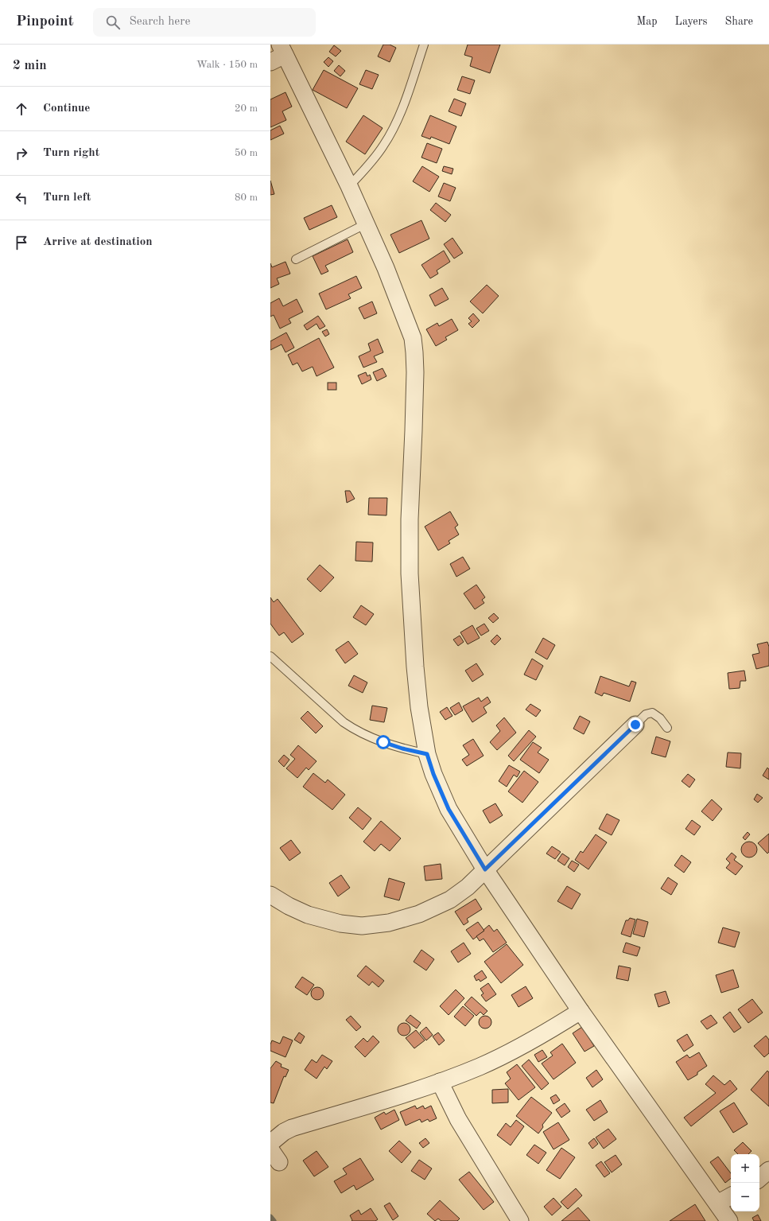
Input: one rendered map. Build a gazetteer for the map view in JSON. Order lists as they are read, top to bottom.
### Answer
{
  "page": {
    "header": "Pinpoint",
    "search": "Search here",
    "nav": ["Map", "Layers", "Share"],
    "heading": ["2 min", "Walk · 150 m"],
    "list": [
      ["Continue", "20 m"],
      ["Turn right", "50 m"],
      ["Turn left", "80 m"],
      "Arrive at destination"
    ],
    "map_buttons": ["+", "−"]
  }
}
